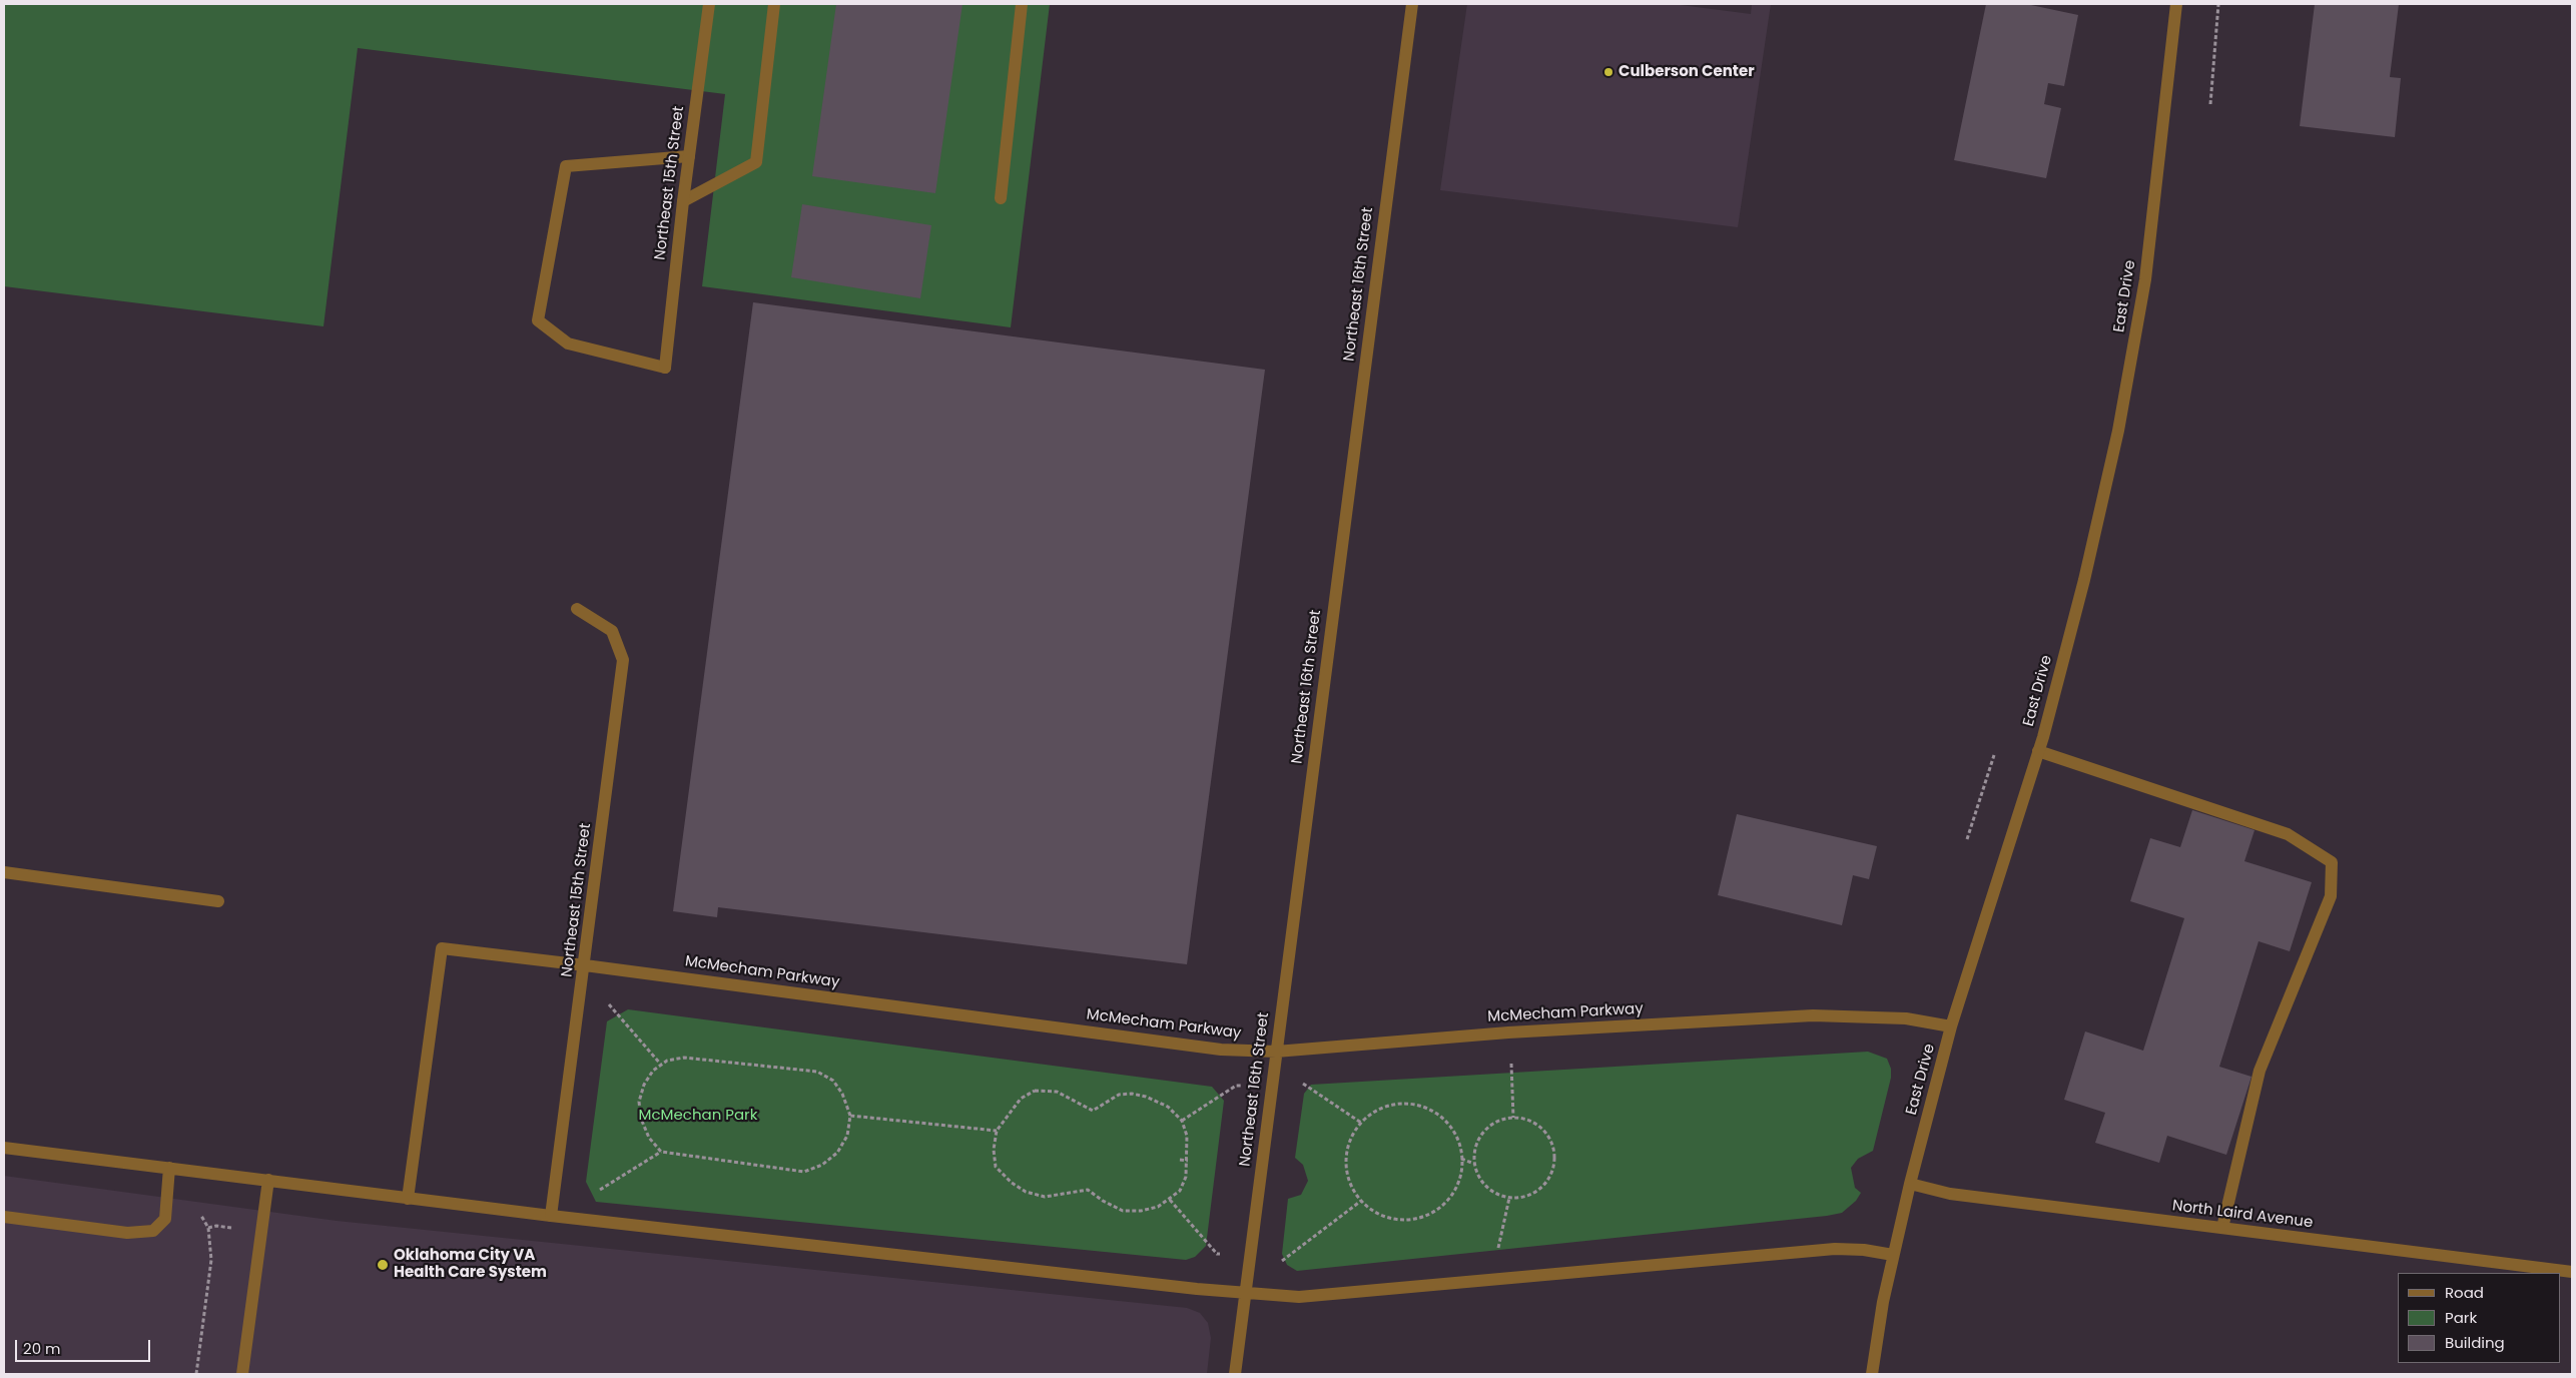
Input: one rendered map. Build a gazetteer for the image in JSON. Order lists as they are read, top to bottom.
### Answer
{
  "streets": {
    "street": [
      "Northeast 15th Street",
      "Northeast 16th Street",
      "East Drive",
      "McMecham Parkway",
      "North Laird Avenue"
    ]
  },
  "crossings": [
    ["Northeast 15th Street", "McMecham Parkway"],
    ["Northeast 16th Street", "McMecham Parkway"],
    ["East Drive", "McMecham Parkway"],
    ["East Drive", "North Laird Avenue"]
  ],
  "parks": ["McMechan Park"],
  "places": ["Culberson Center", "Oklahoma City VA Health Care System"],
  "legend": ["Road", "Park", "Building"],
  "scale_bar": "20 m"
}
